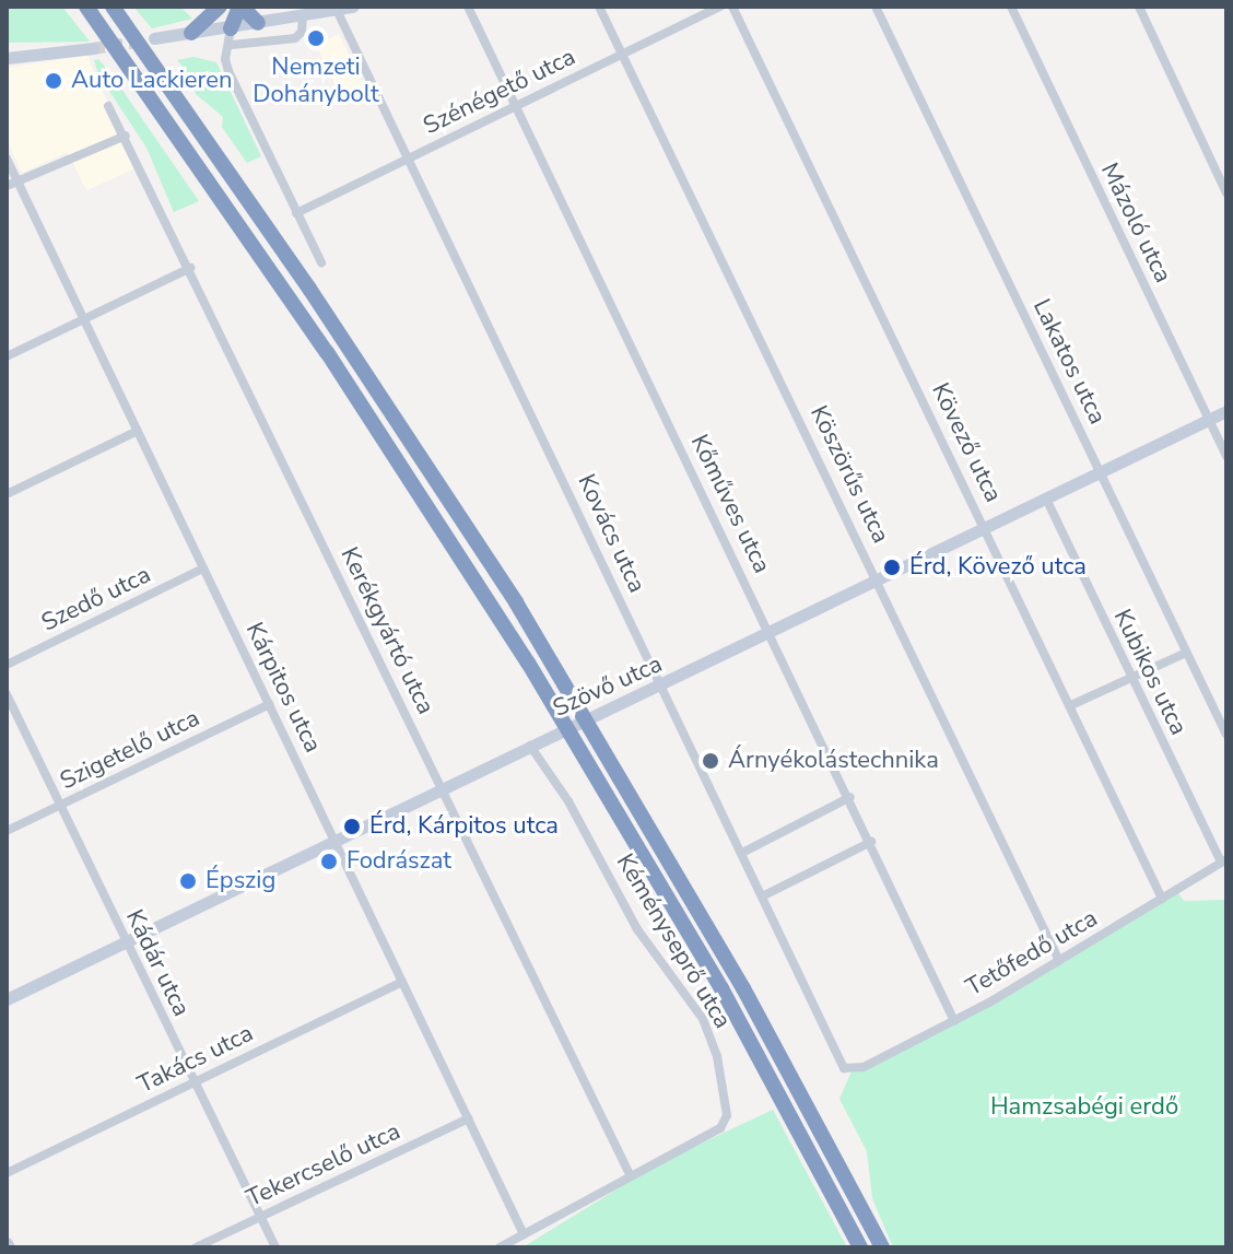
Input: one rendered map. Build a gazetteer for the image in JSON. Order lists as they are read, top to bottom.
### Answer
{
  "streets": {
    "street": [
      "Szénégető utca",
      "Mázoló utca",
      "Lakatos utca",
      "Kövező utca",
      "Köszörűs utca",
      "Kőműves utca",
      "Kovács utca",
      "Szedő utca",
      "Kerékgyártó utca",
      "Kubikos utca",
      "Szövő utca",
      "Kárpitos utca",
      "Szigetelő utca",
      "Kéményseprő utca",
      "Tetőfedő utca",
      "Kádár utca",
      "Takács utca",
      "Tekercselő utca"
    ]
  },
  "crossings": [
    ["Szénégető utca", "Köszörűs utca"],
    ["Szénégető utca", "Kőműves utca"],
    ["Szénégető utca", "Kovács utca"],
    ["Mázoló utca", "Szövő utca"],
    ["Lakatos utca", "Szövő utca"],
    ["Kövező utca", "Szövő utca"],
    ["Kövező utca", "Tetőfedő utca"],
    ["Köszörűs utca", "Szövő utca"],
    ["Köszörűs utca", "Tetőfedő utca"],
    ["Kőműves utca", "Szövő utca"],
    ["Kőműves utca", "Tetőfedő utca"],
    ["Kovács utca", "Szövő utca"],
    ["Kovács utca", "Tetőfedő utca"],
    ["Szedő utca", "Kárpitos utca"],
    ["Kerékgyártó utca", "Szövő utca"],
    ["Kerékgyártó utca", "Kéményseprő utca"],
    ["Kubikos utca", "Szövő utca"],
    ["Kubikos utca", "Tetőfedő utca"],
    ["Szövő utca", "Kárpitos utca"],
    ["Szövő utca", "Kéményseprő utca"],
    ["Szövő utca", "Kádár utca"],
    ["Kárpitos utca", "Szigetelő utca"],
    ["Kárpitos utca", "Takács utca"],
    ["Kárpitos utca", "Tekercselő utca"],
    ["Szigetelő utca", "Kádár utca"],
    ["Kádár utca", "Takács utca"],
    ["Kádár utca", "Tekercselő utca"]
  ],
  "parks": ["Hamzsabégi erdő"],
  "places": [
    "Nemzeti Dohánybolt",
    "Auto Lackieren",
    "Érd, Kövező utca",
    "Árnyékolástechnika",
    "Érd, Kárpitos utca",
    "Fodrászat",
    "Épszig"
  ]
}
